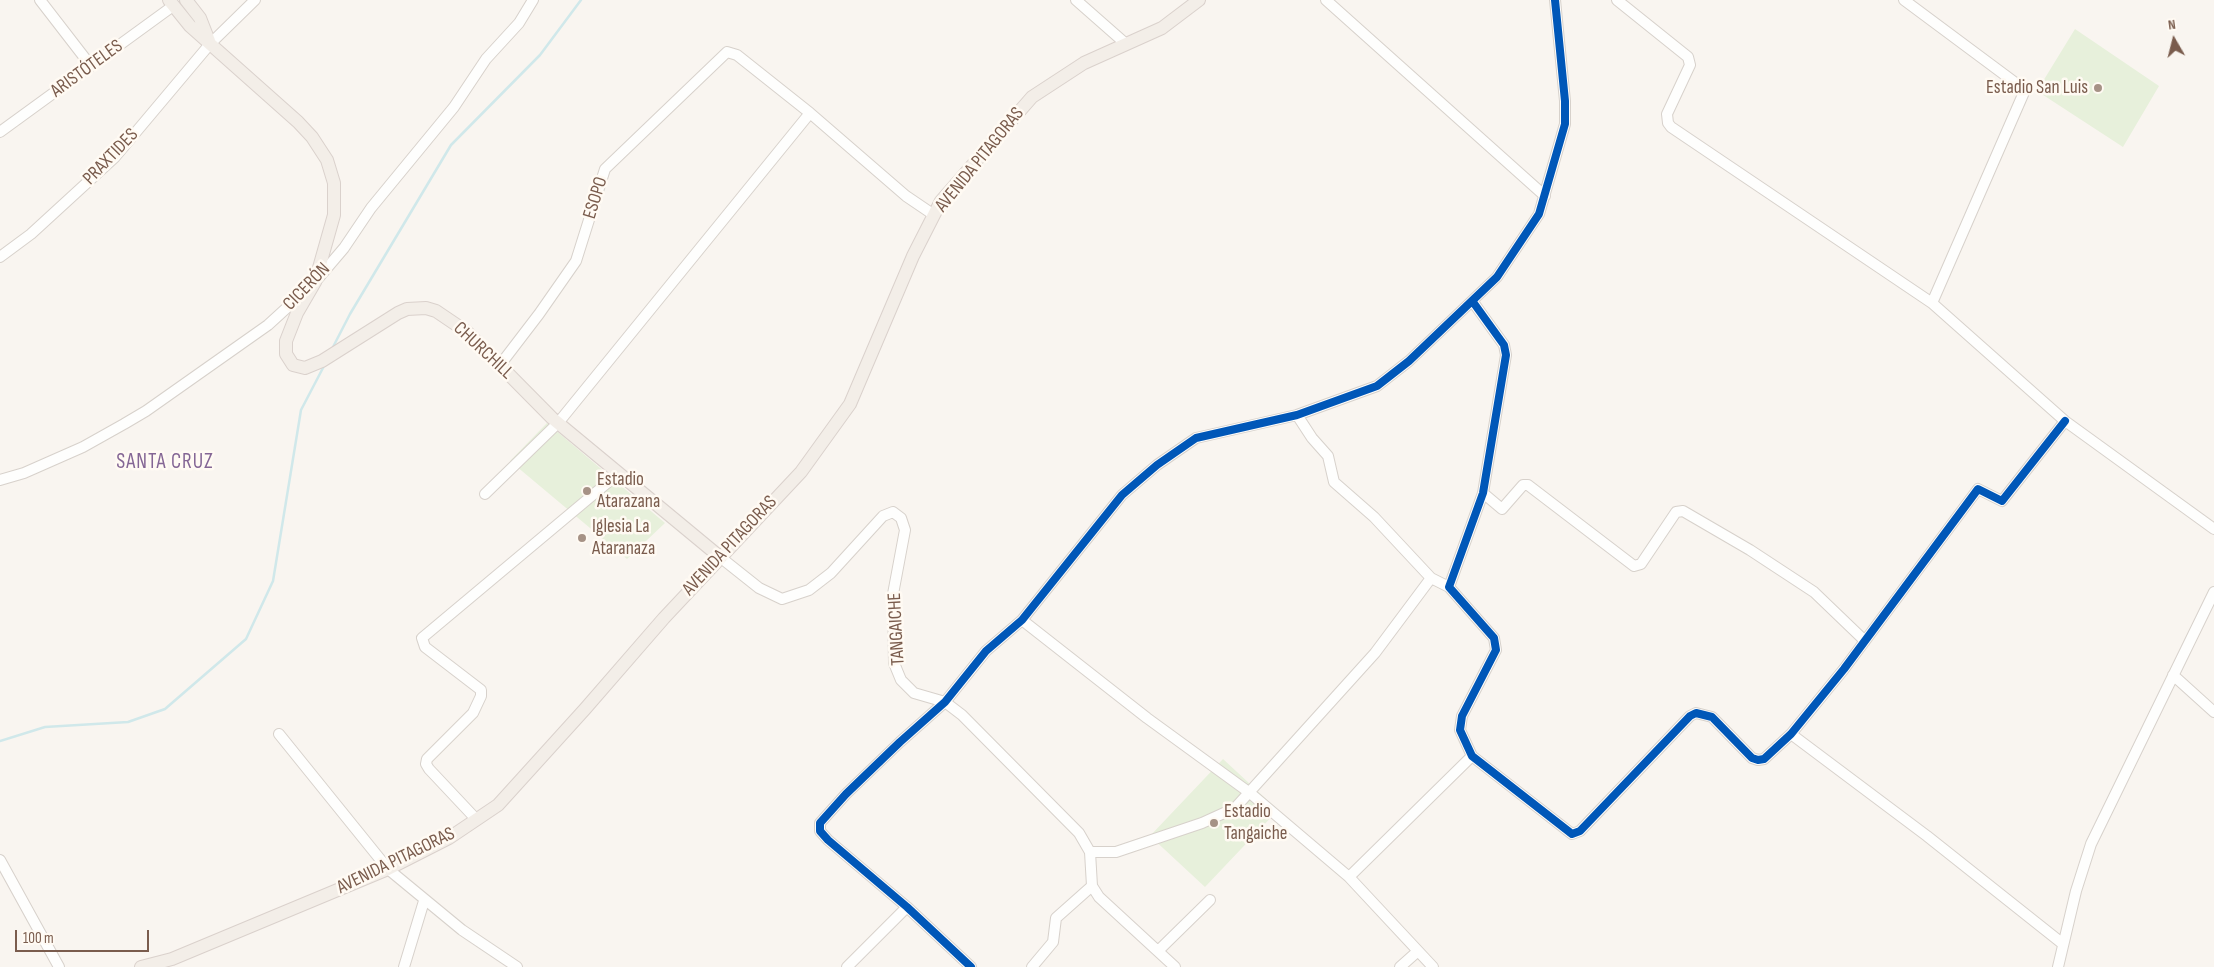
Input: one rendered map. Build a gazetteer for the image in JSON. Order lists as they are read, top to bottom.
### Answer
{
  "streets": {
    "main road": ["AVENIDA PITAGORAS", "CHURCHILL"],
    "street": [
      "ARISTÓTELES",
      "PRAXTIDES",
      "ESOPO",
      "CICERÓN",
      "TANGAICHE"
    ]
  },
  "crossings": [
    ["AVENIDA PITAGORAS", "CHURCHILL"],
    ["AVENIDA PITAGORAS", "TANGAICHE"],
    ["ESOPO", "CHURCHILL"],
    ["CICERÓN", "CHURCHILL"],
    ["CHURCHILL", "TANGAICHE"]
  ],
  "districts": ["SANTA CRUZ"],
  "places": [
    "Estadio San Luis",
    "Estadio Atarazana",
    "Iglesia La Ataranaza",
    "Estadio Tangaiche"
  ],
  "scale_bar": "100 m",
  "north": "top"
}
